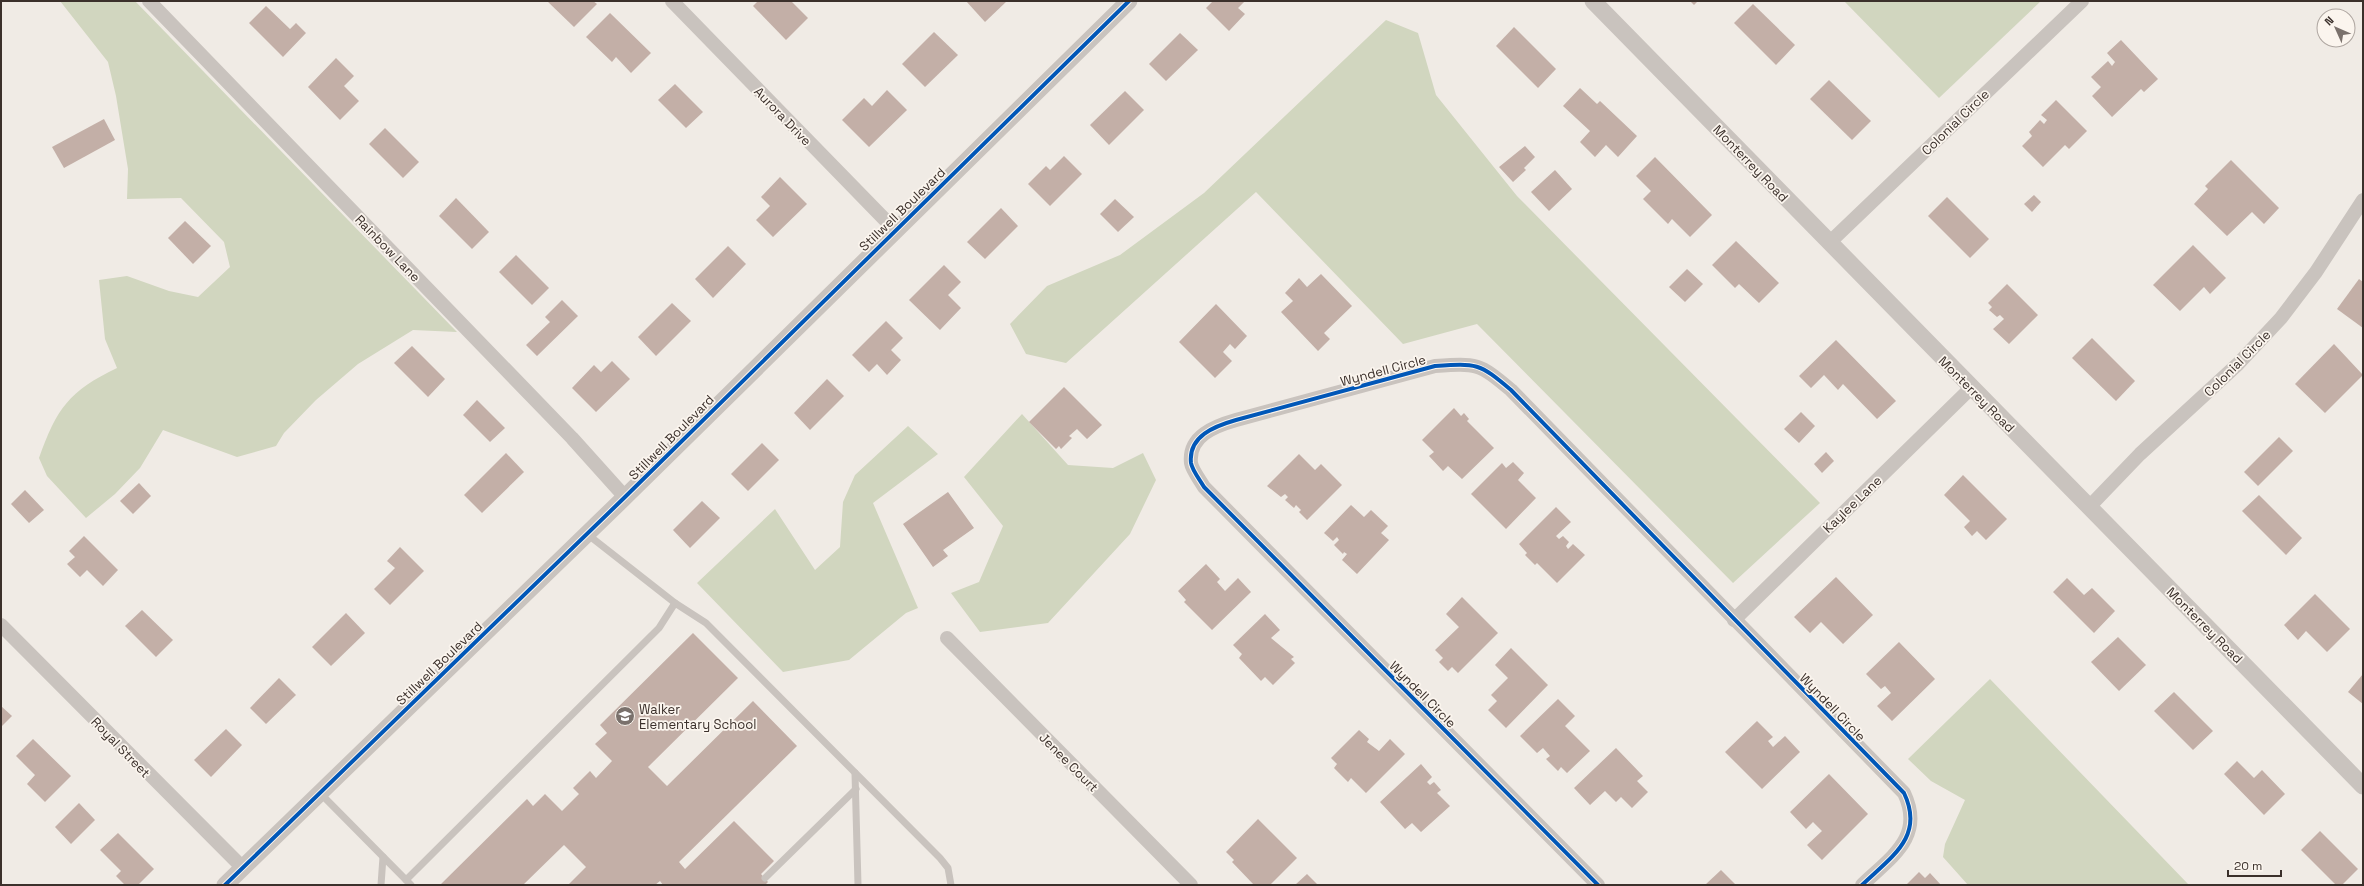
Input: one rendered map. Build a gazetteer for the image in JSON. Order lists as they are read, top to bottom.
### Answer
{
  "streets": {
    "street": [
      "Aurora Drive",
      "Colonial Circle",
      "Monterrey Road",
      "Stillwell Boulevard",
      "Rainbow Lane",
      "Wyndell Circle",
      "Kaylee Lane",
      "Royal Street",
      "Jenee Court"
    ]
  },
  "crossings": [
    ["Aurora Drive", "Stillwell Boulevard"],
    ["Colonial Circle", "Monterrey Road"],
    ["Monterrey Road", "Kaylee Lane"],
    ["Stillwell Boulevard", "Rainbow Lane"],
    ["Stillwell Boulevard", "Royal Street"],
    ["Wyndell Circle", "Kaylee Lane"]
  ],
  "places": {
    "school or university": ["Walker Elementary School"]
  },
  "scale_bar": "20 m",
  "north": "top left"
}
